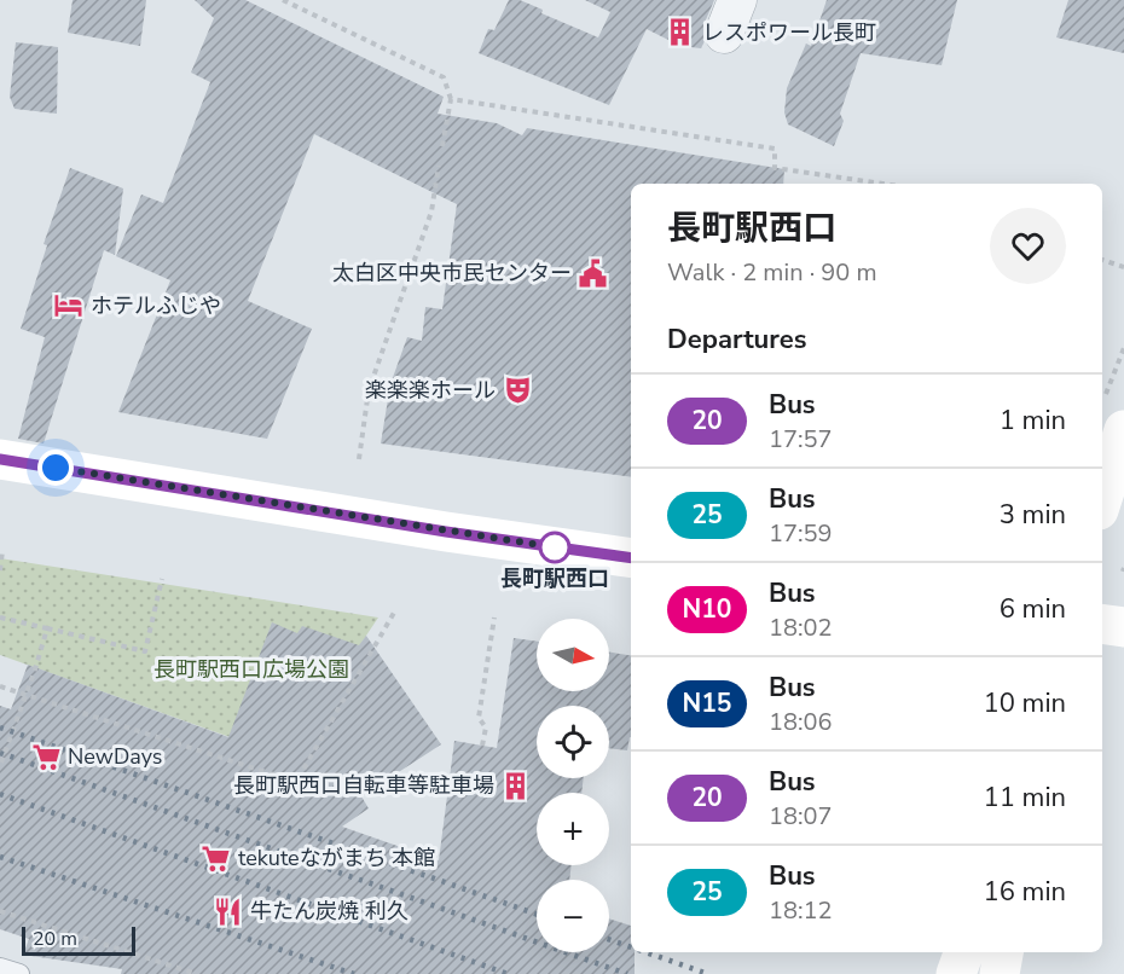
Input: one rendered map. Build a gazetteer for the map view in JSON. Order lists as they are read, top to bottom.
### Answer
{
  "parks": ["長町駅西口広場公園"],
  "places": {
    "building": ["レスポワール長町", "長町駅西口自転車等駐車場"],
    "public building": ["太白区中央市民センター"],
    "hotel": ["ホテルふじや"],
    "theatre": ["楽楽楽ホール"],
    "other": ["長町駅西口"],
    "supermarket": ["NewDays", "tekuteながまち 本館"],
    "restaurant": ["牛たん炭焼 利久"]
  },
  "lines": ["bus line 20"],
  "scale_bar": "20 m",
  "north": "right",
  "page": {
    "heading": [
      ["長町駅西口", "Walk · 2 min · 90 m"],
      "Departures"
    ],
    "list": [
      {
        "mark": "20",
        "name": "Bus",
        "note": "17:57",
        "value": "1 min"
      },
      {
        "mark": "25",
        "name": "Bus",
        "note": "17:59",
        "value": "3 min"
      },
      {
        "mark": "N10",
        "name": "Bus",
        "note": "18:02",
        "value": "6 min"
      },
      {
        "mark": "N15",
        "name": "Bus",
        "note": "18:06",
        "value": "10 min"
      },
      {
        "mark": "20",
        "name": "Bus",
        "note": "18:07",
        "value": "11 min"
      },
      {
        "mark": "25",
        "name": "Bus",
        "note": "18:12",
        "value": "16 min"
      }
    ],
    "map_buttons": ["+", "−"],
    "scale": "20 m"
  }
}
